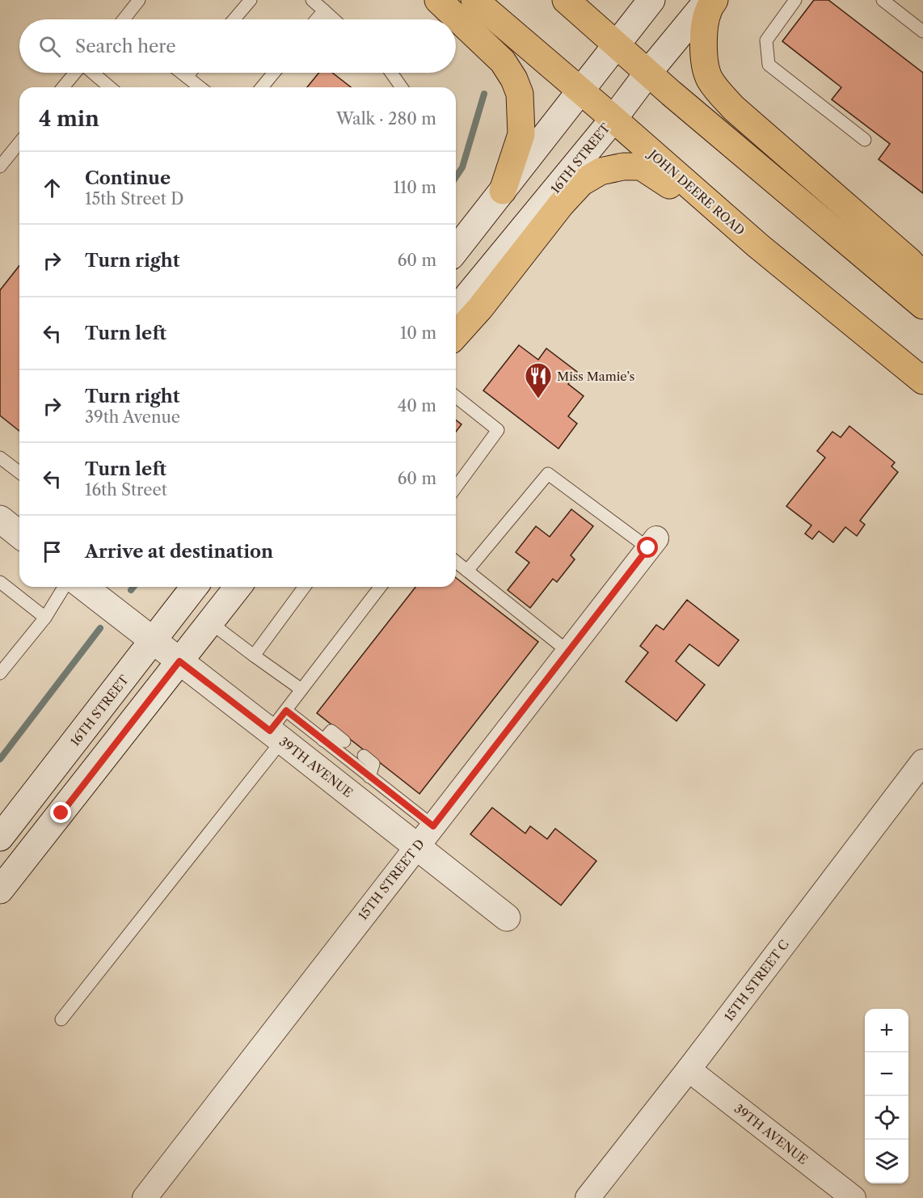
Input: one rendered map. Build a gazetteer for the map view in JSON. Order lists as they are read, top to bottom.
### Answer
{
  "streets": {
    "highway": ["JOHN DEERE ROAD"],
    "main road": ["16TH STREET", "39TH AVENUE"],
    "street": ["15TH STREET D", "15TH STREET C"]
  },
  "crossings": [
    ["16TH STREET", "JOHN DEERE ROAD"],
    ["16TH STREET", "39TH AVENUE"],
    ["39TH AVENUE", "15TH STREET D"],
    ["39TH AVENUE", "15TH STREET C"]
  ],
  "places": {
    "restaurant": ["Miss Mamie’s"]
  },
  "page": {
    "search": "Search here",
    "heading": ["4 min", "Walk · 280 m"],
    "list": [
      ["Continue", "15th Street D", "110 m"],
      ["Turn right", "60 m"],
      ["Turn left", "10 m"],
      ["Turn right", "39th Avenue", "40 m"],
      ["Turn left", "16th Street", "60 m"],
      "Arrive at destination"
    ],
    "map_buttons": ["+", "−"]
  }
}
